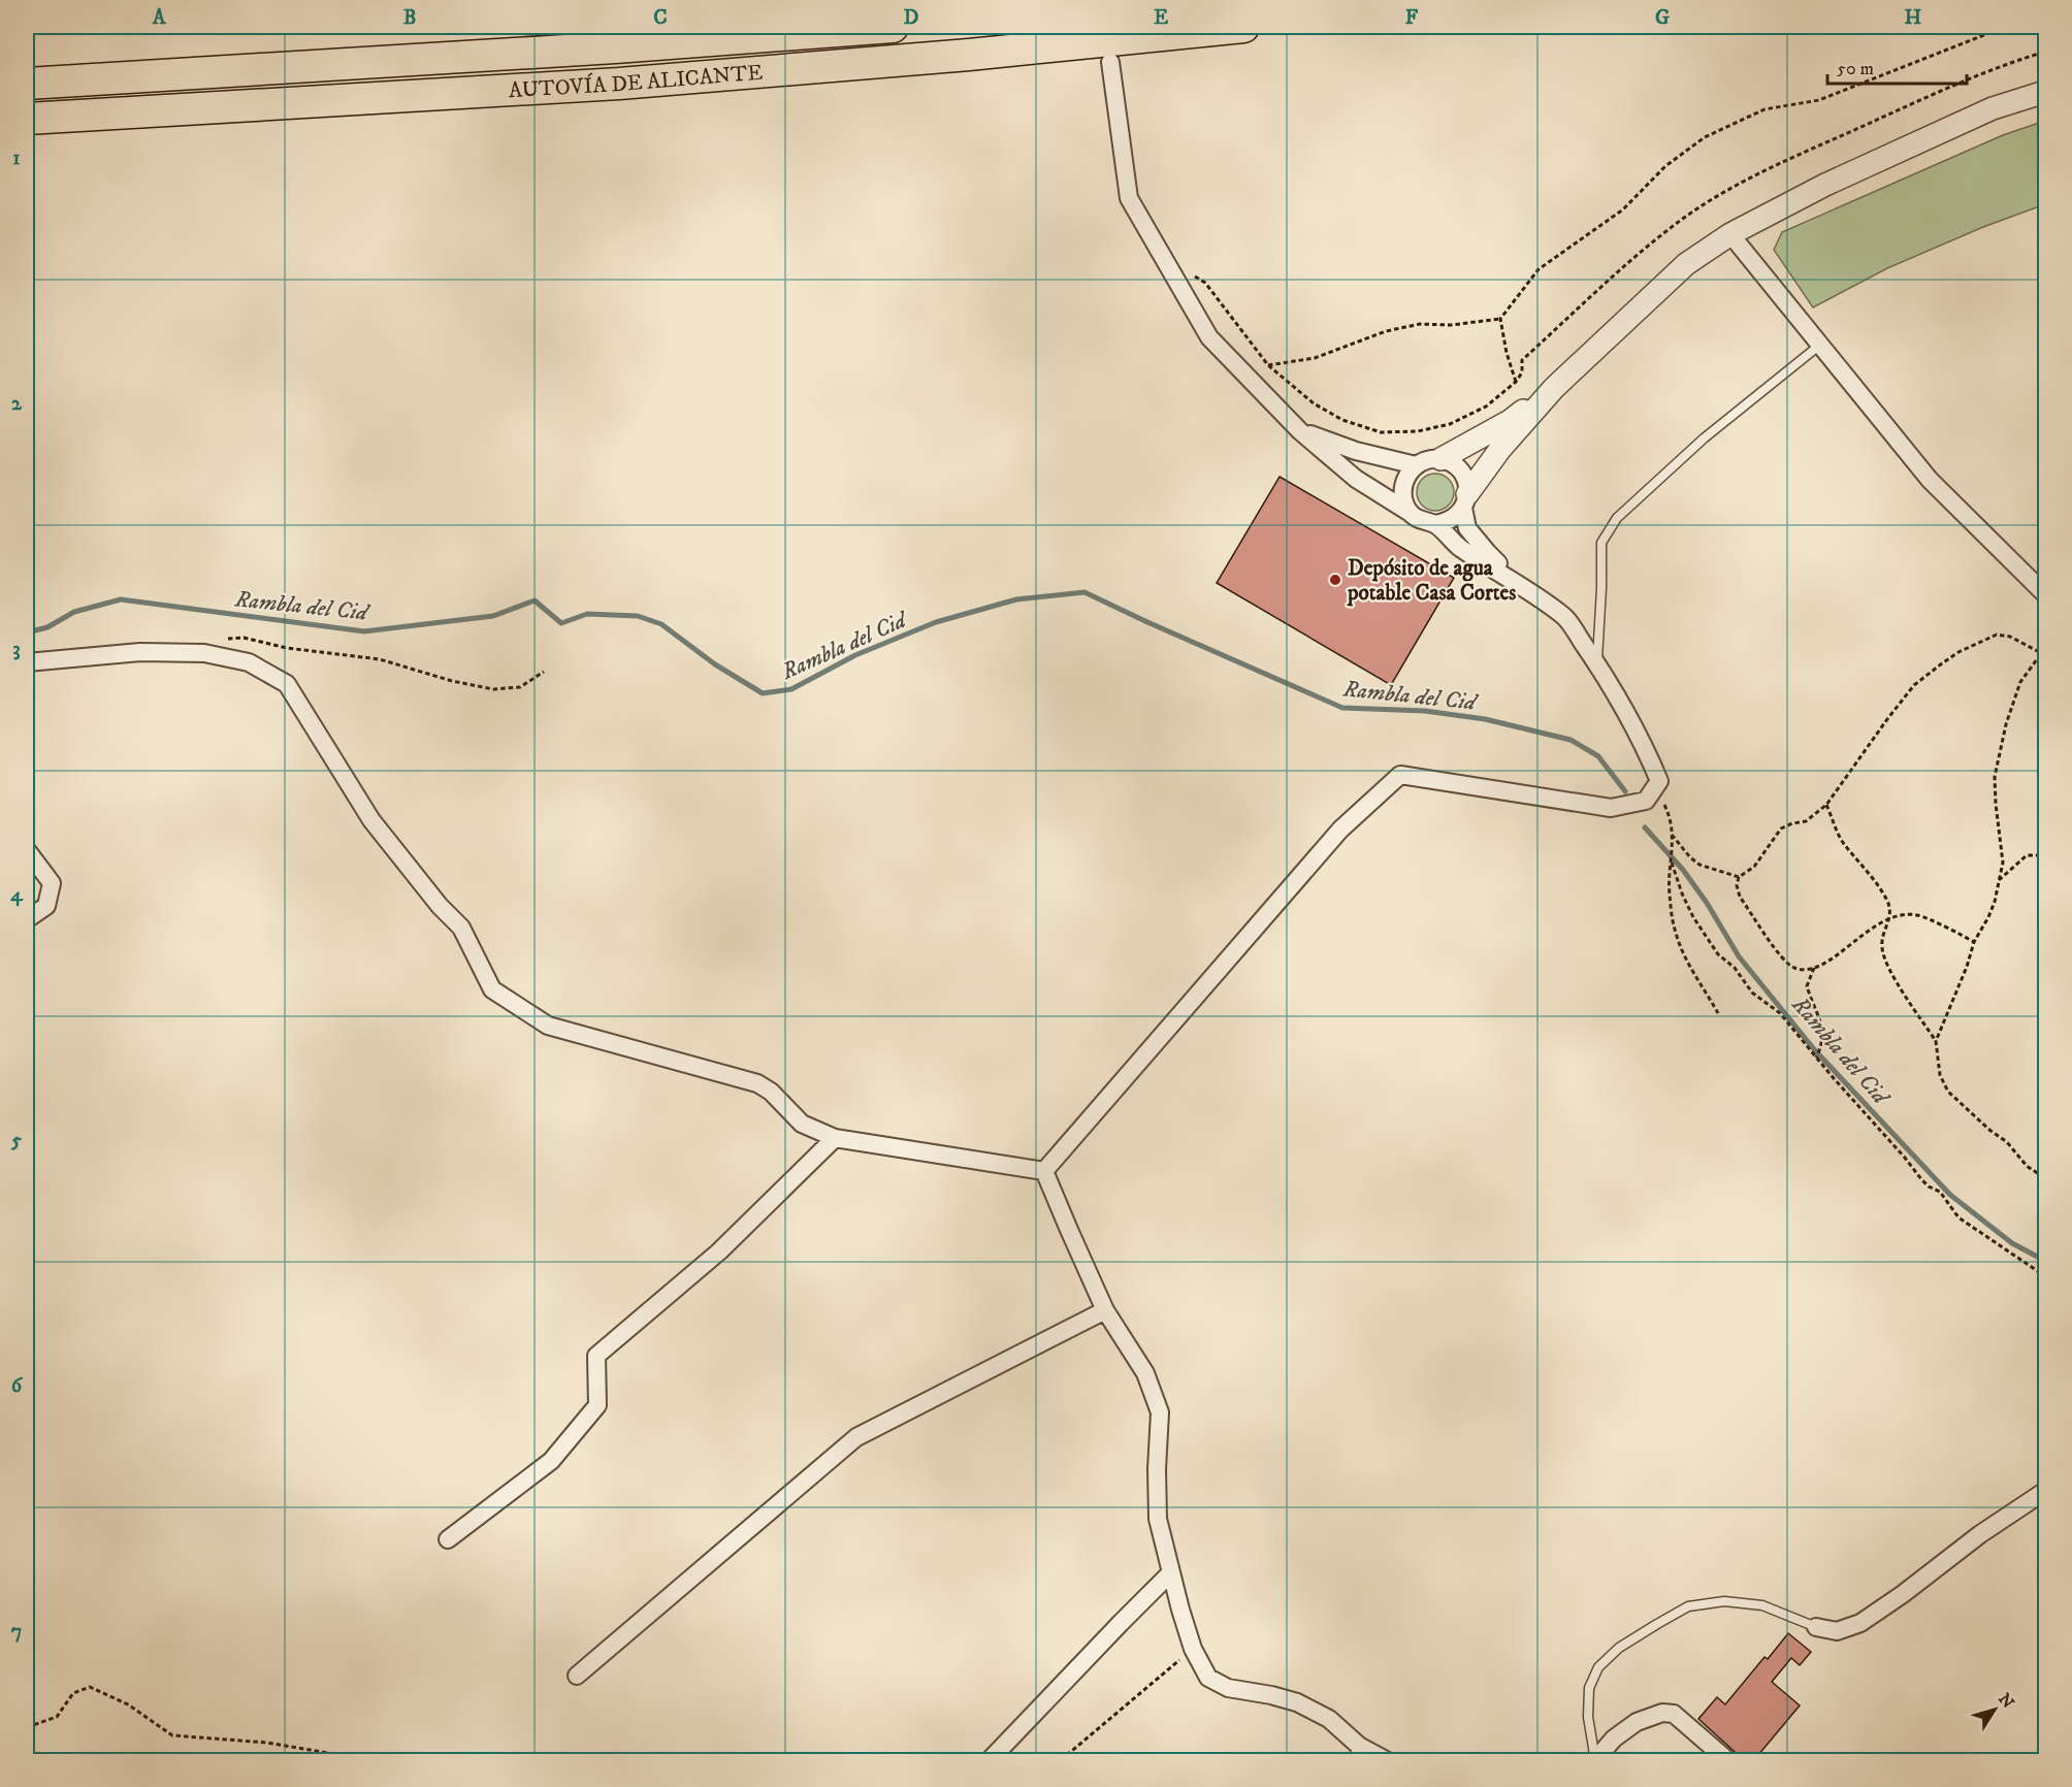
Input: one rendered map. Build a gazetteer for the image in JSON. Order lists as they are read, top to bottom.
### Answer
{
  "streets": {
    "highway": ["AUTOVÍA DE ALICANTE"]
  },
  "water": ["Rambla del Cid"],
  "places": ["Depósito de agua potable Casa Cortes"],
  "scale_bar": "50 m",
  "north": "top right",
  "grid": {
    "columns": [
      "A",
      "B",
      "C",
      "D",
      "E",
      "F",
      "G",
      "H"
    ],
    "rows": [
      "1",
      "2",
      "3",
      "4",
      "5",
      "6",
      "7"
    ]
  }
}
